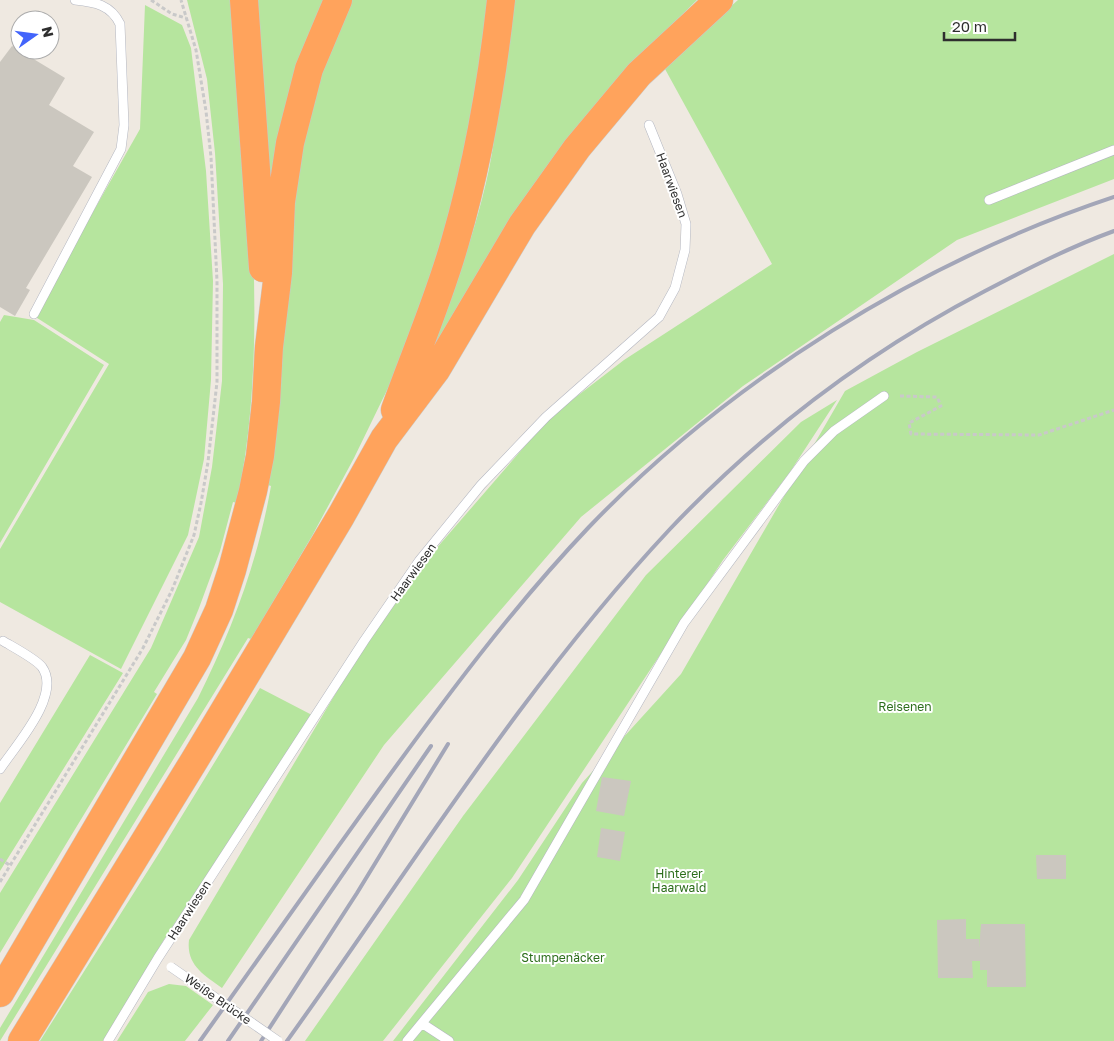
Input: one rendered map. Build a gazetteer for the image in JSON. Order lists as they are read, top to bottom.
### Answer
{
  "streets": {
    "lane": ["Haarwiesen", "Weiße Brücke"]
  },
  "crossings": [
    ["Haarwiesen", "Weiße Brücke"]
  ],
  "parks": ["Reisenen", "Hinterer Haarwald", "Stumpenäcker"],
  "scale_bar": "20 m",
  "north": "right"
}
